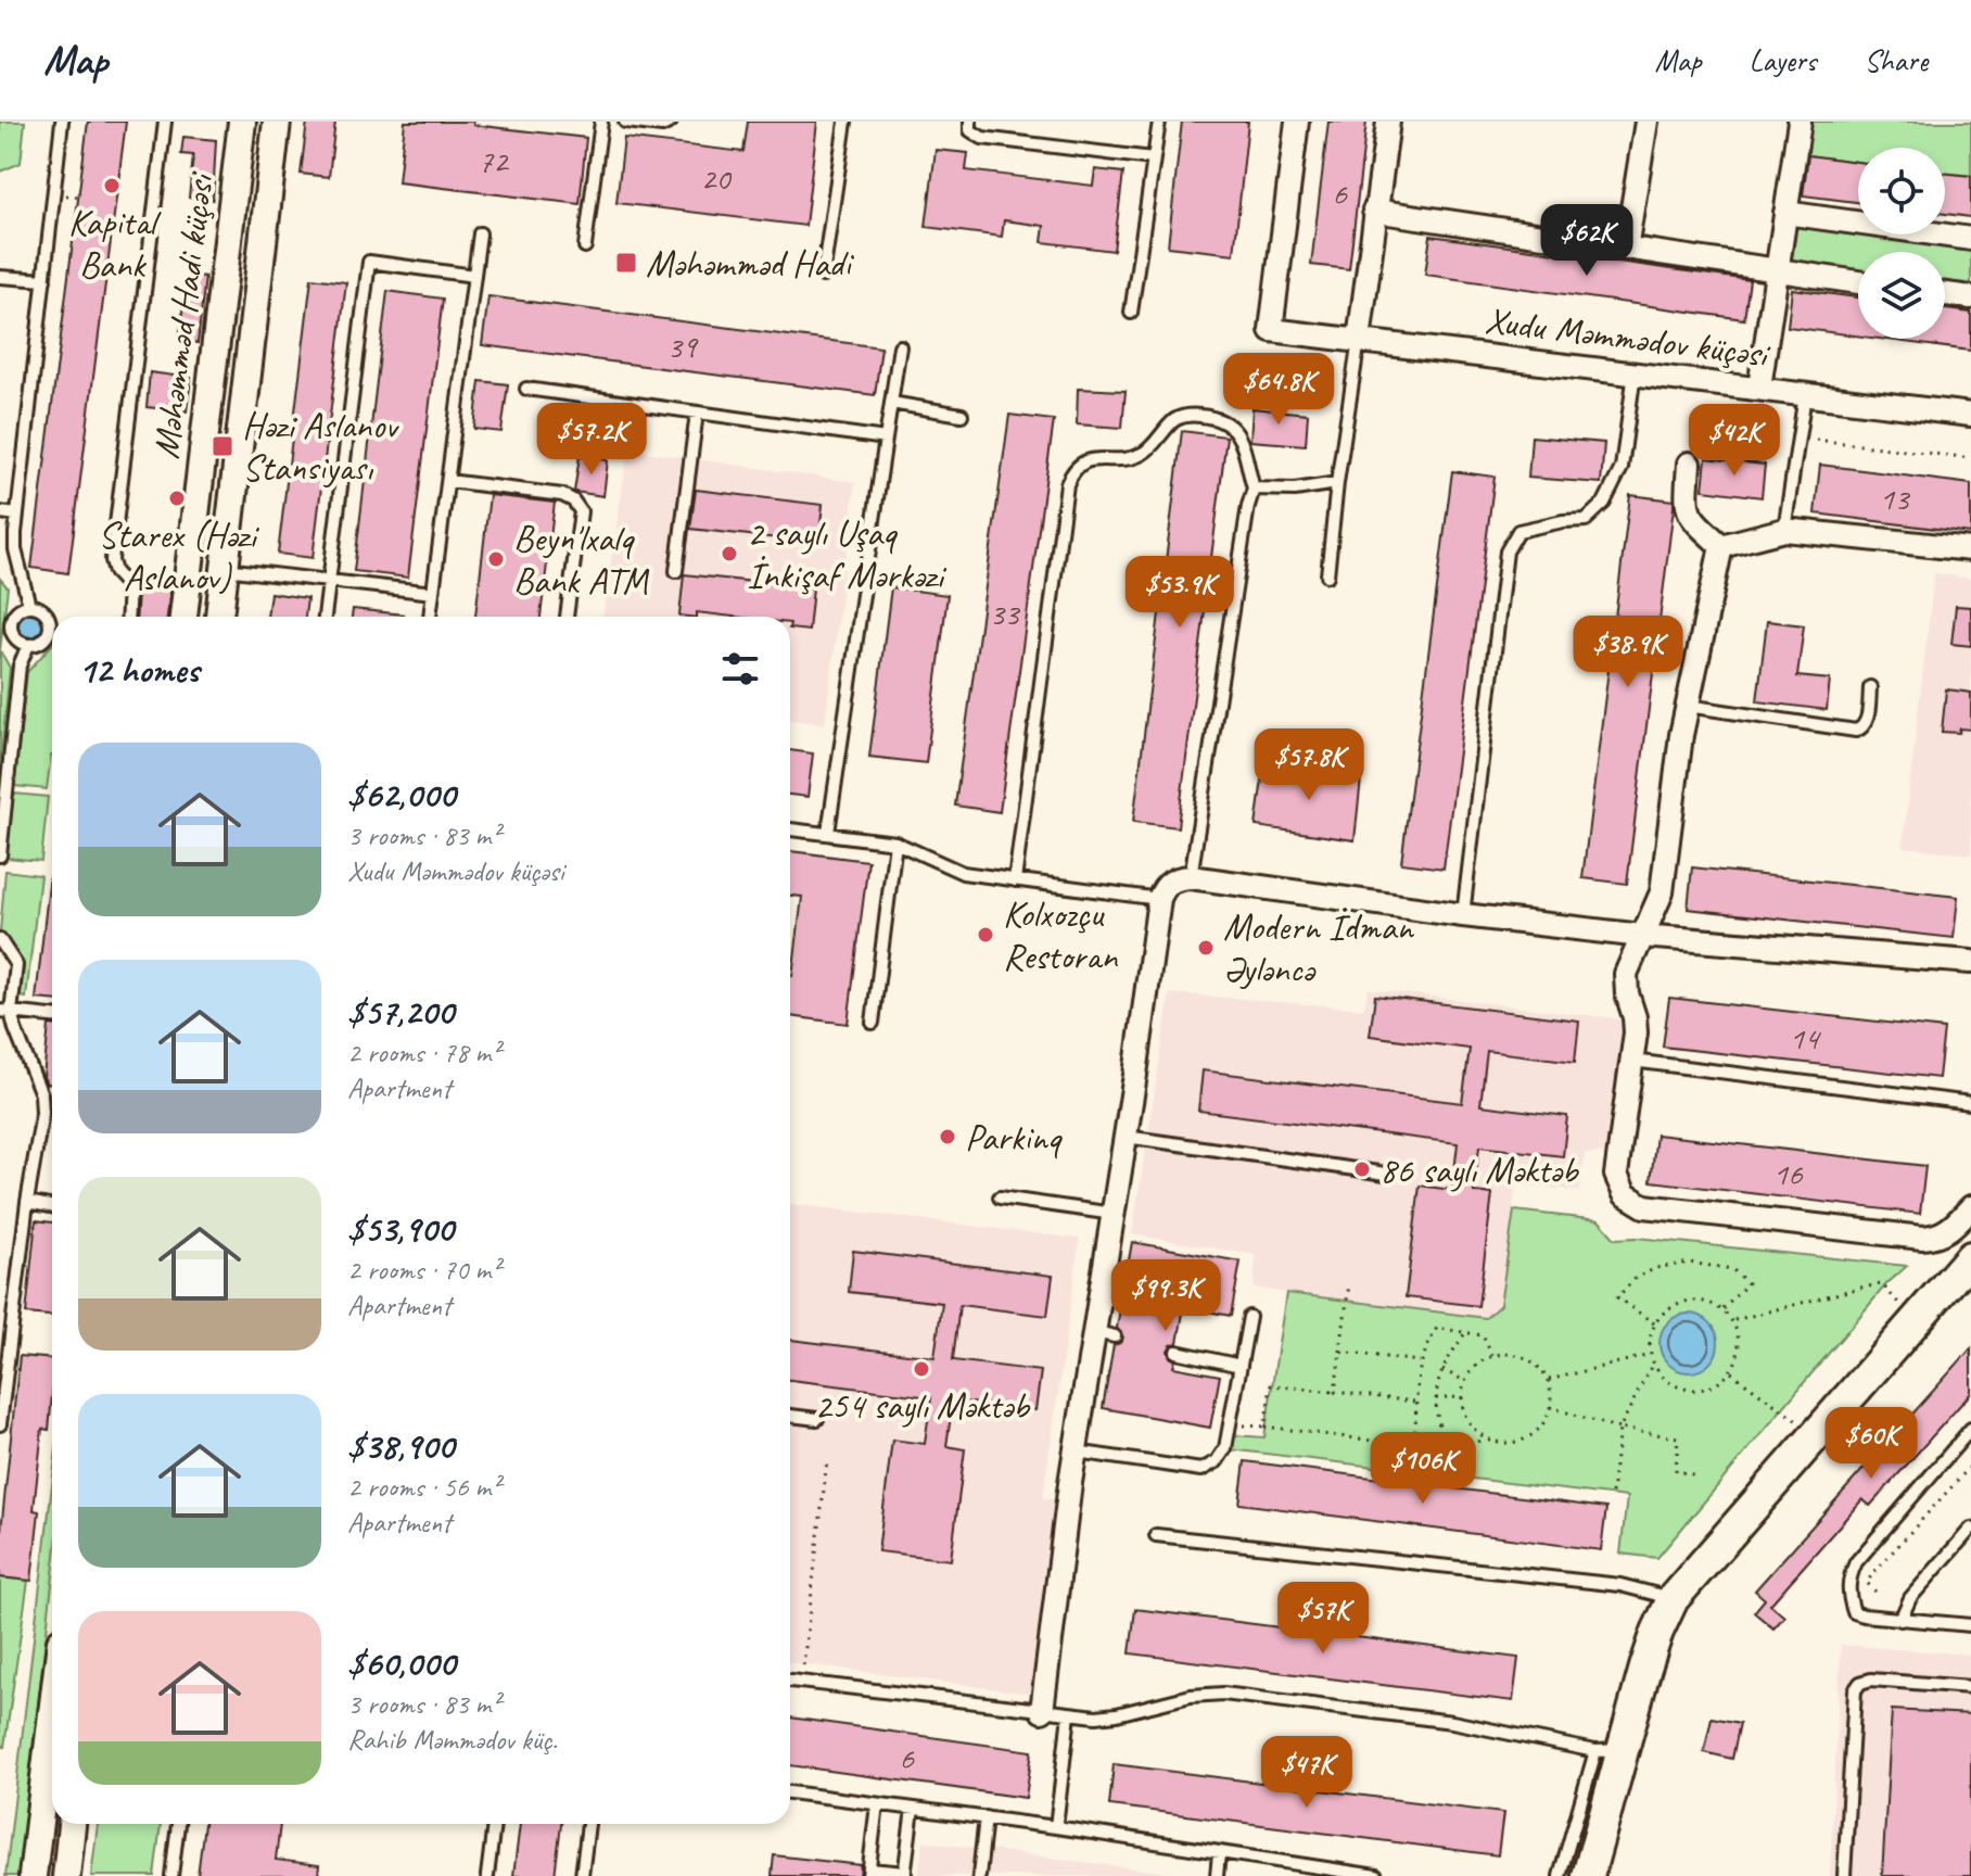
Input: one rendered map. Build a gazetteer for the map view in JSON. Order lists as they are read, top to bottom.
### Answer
{
  "streets": {
    "street": ["Məhəmməd Hadi küçəsi", "Xudu Məmmədov küçəsi"]
  },
  "places": {
    "other": [
      "Kapital Bank",
      "Starex (Həzi Aslanov)",
      "2 saylı Uşaq İnkişaf Mərkəzi",
      "Beyn'lxalq Bank ATM",
      "Kolxozçu Restoran",
      "Modern İdman Əyləncə",
      "Parkinq",
      "86 saylı Məktəb",
      "254 saylı Məktəb"
    ],
    "transit": ["Məhəmməd Hadi", "Həzi Aslanov Stansiyası"]
  },
  "house_numbers": [
    "72",
    "20",
    "6",
    "39",
    "13",
    "33",
    "14",
    "16",
    "6"
  ],
  "page": {
    "header": "Map",
    "nav": ["Map", "Layers", "Share"],
    "price": [
      "$62K",
      "$64.8K",
      "$57.2K",
      "$42K",
      "$53.9K",
      "$38.9K",
      "$57.8K",
      "$99.3K",
      "$60K",
      "$106K",
      "$57K",
      "$47K"
    ],
    "heading": "12 homes",
    "list": [
      {
        "name": "$62,000",
        "note": "3 rooms · 83 m² · Xudu Məmmədov küçəsi"
      },
      {
        "name": "$57,200",
        "note": "2 rooms · 78 m² · Apartment"
      },
      {
        "name": "$53,900",
        "note": "2 rooms · 70 m² · Apartment"
      },
      {
        "name": "$38,900",
        "note": "2 rooms · 56 m² · Apartment"
      },
      {
        "name": "$60,000",
        "note": "3 rooms · 83 m² · Rahib Məmmədov küç."
      }
    ]
  }
}
